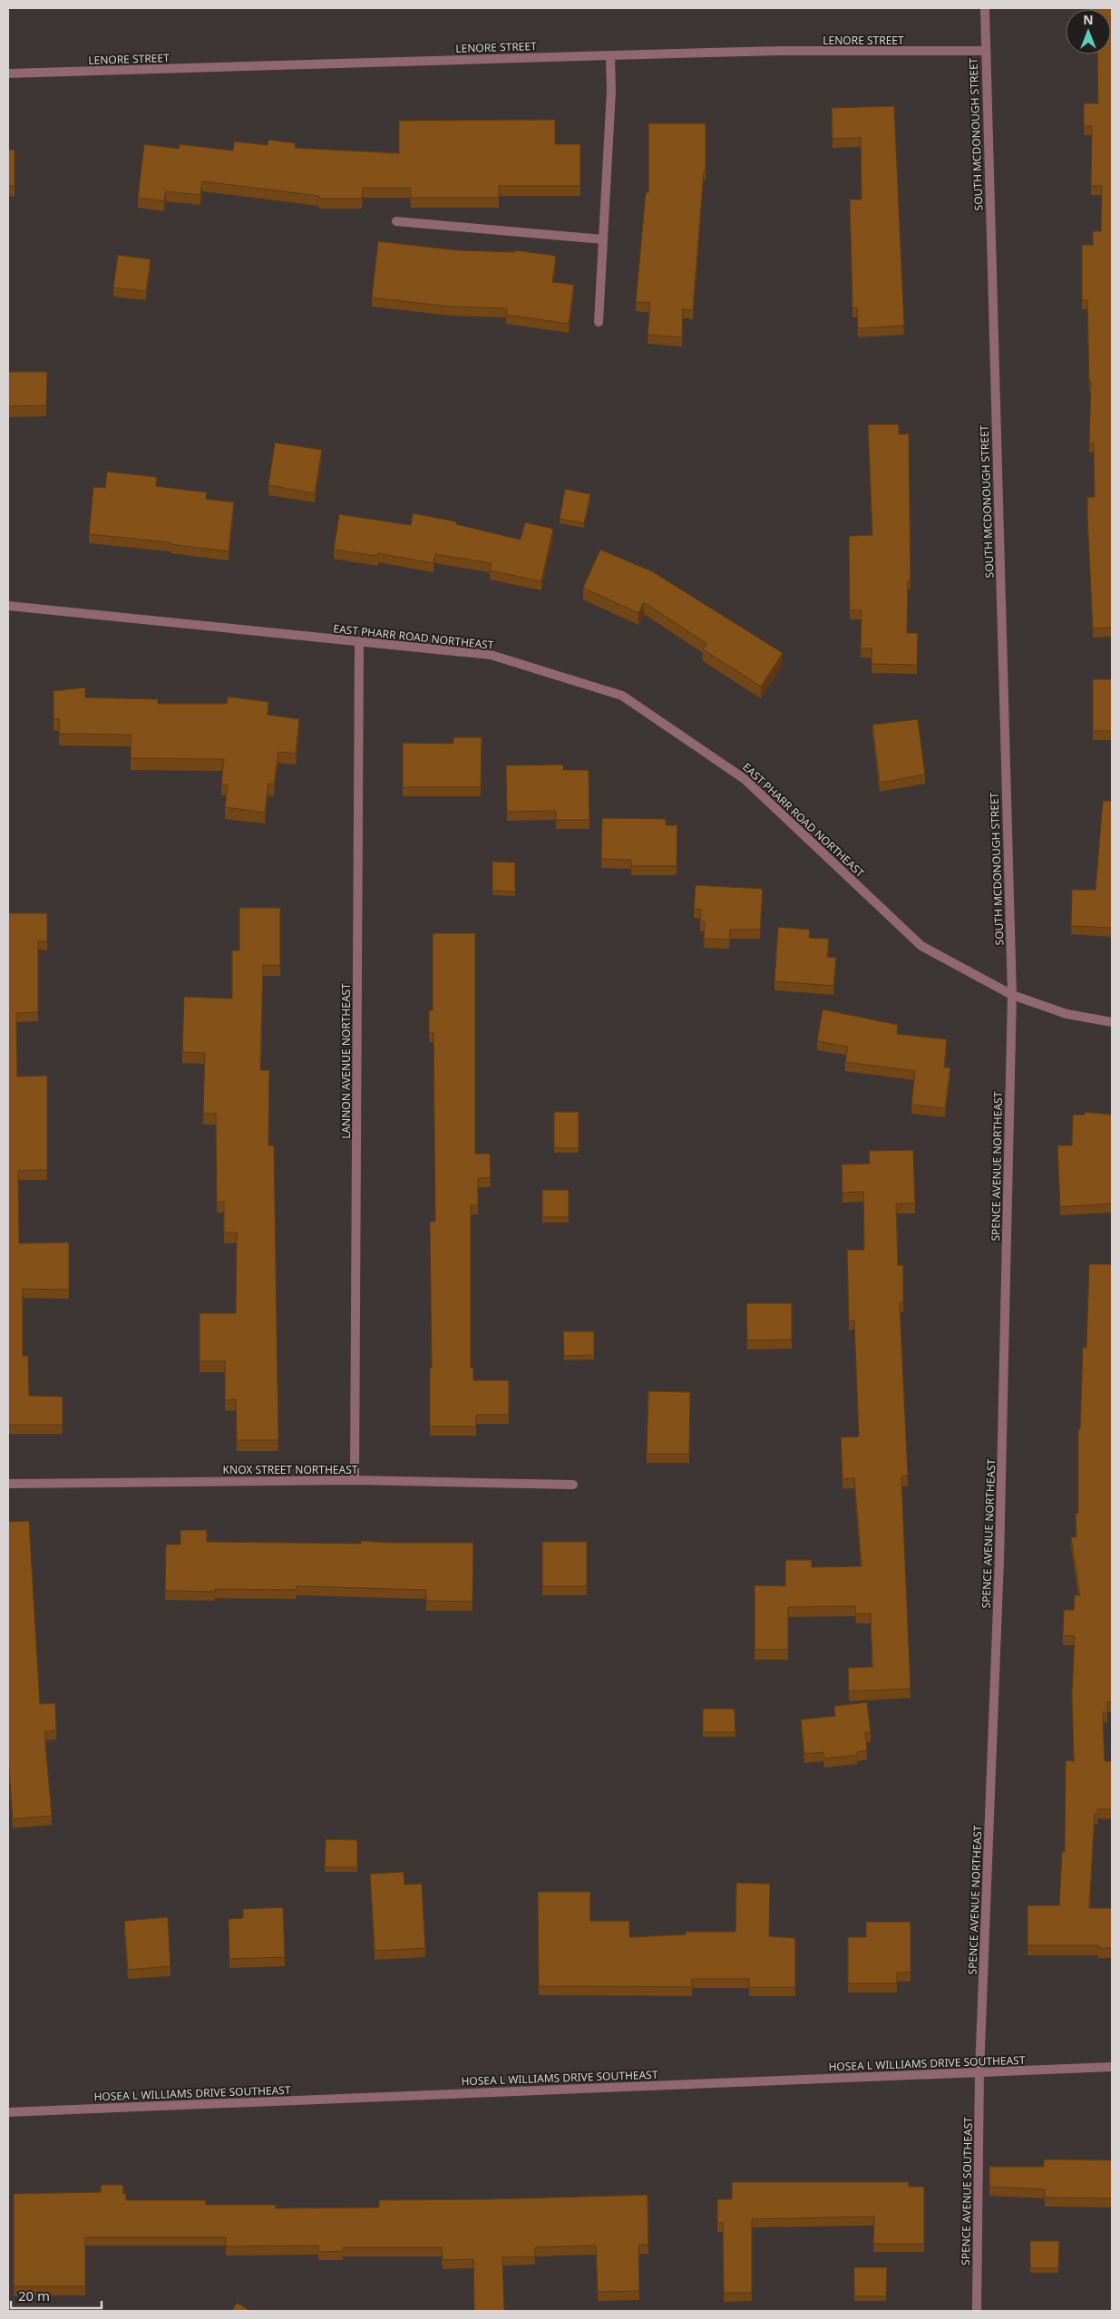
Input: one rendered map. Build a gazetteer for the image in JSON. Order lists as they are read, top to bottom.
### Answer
{
  "streets": {
    "street": [
      "LENORE STREET",
      "SOUTH MCDONOUGH STREET",
      "EAST PHARR ROAD NORTHEAST",
      "LANNON AVENUE NORTHEAST",
      "SPENCE AVENUE NORTHEAST",
      "KNOX STREET NORTHEAST",
      "HOSEA L WILLIAMS DRIVE SOUTHEAST",
      "SPENCE AVENUE SOUTHEAST"
    ]
  },
  "crossings": [
    ["LENORE STREET", "SOUTH MCDONOUGH STREET"],
    ["SOUTH MCDONOUGH STREET", "EAST PHARR ROAD NORTHEAST"],
    ["SOUTH MCDONOUGH STREET", "SPENCE AVENUE NORTHEAST"],
    ["EAST PHARR ROAD NORTHEAST", "LANNON AVENUE NORTHEAST"],
    ["EAST PHARR ROAD NORTHEAST", "SPENCE AVENUE NORTHEAST"],
    ["LANNON AVENUE NORTHEAST", "KNOX STREET NORTHEAST"],
    ["SPENCE AVENUE NORTHEAST", "HOSEA L WILLIAMS DRIVE SOUTHEAST"],
    ["SPENCE AVENUE NORTHEAST", "SPENCE AVENUE SOUTHEAST"],
    ["HOSEA L WILLIAMS DRIVE SOUTHEAST", "SPENCE AVENUE SOUTHEAST"]
  ],
  "scale_bar": "20 m",
  "north": "top"
}
